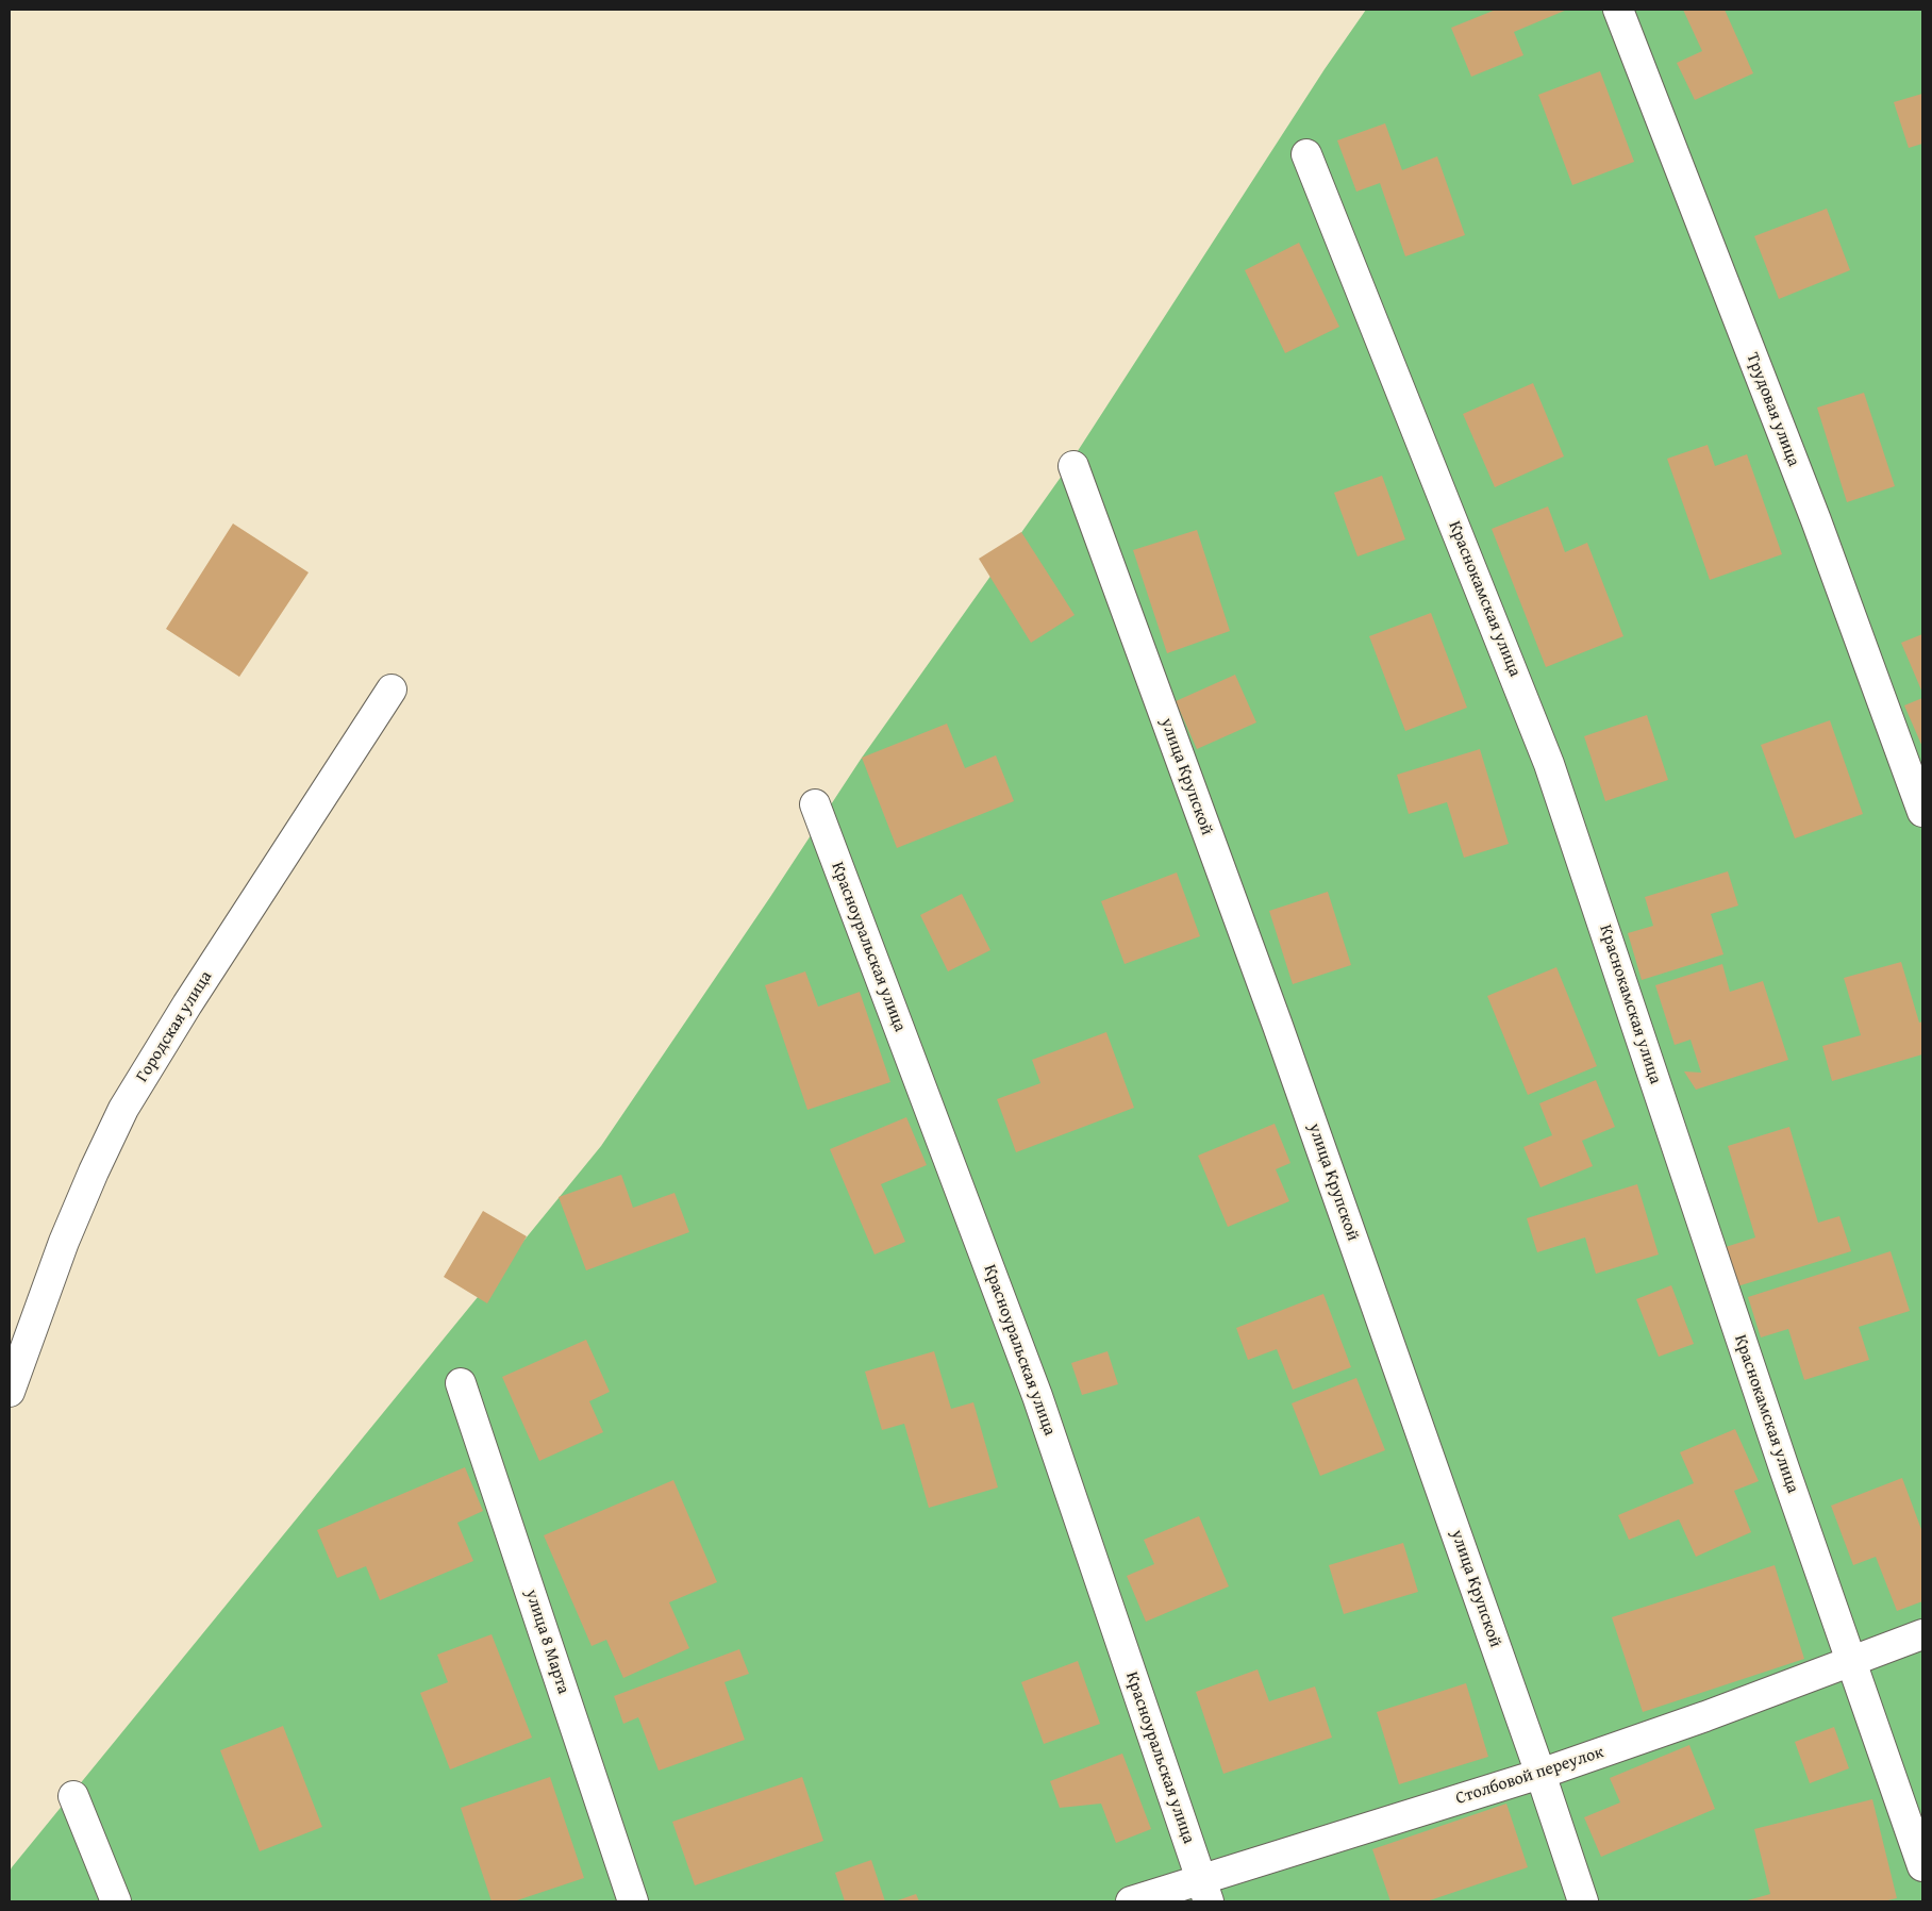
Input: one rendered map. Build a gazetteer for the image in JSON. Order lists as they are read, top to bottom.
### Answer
{
  "streets": {
    "street": [
      "Трудовая улица",
      "Краснокамская улица",
      "улица Крупской",
      "Красноуральская улица",
      "Городская улица",
      "улица 8 Марта",
      "Столбовой переулок"
    ]
  },
  "crossings": [
    ["Краснокамская улица", "Столбовой переулок"],
    ["улица Крупской", "Столбовой переулок"],
    ["Красноуральская улица", "Столбовой переулок"]
  ]
}
